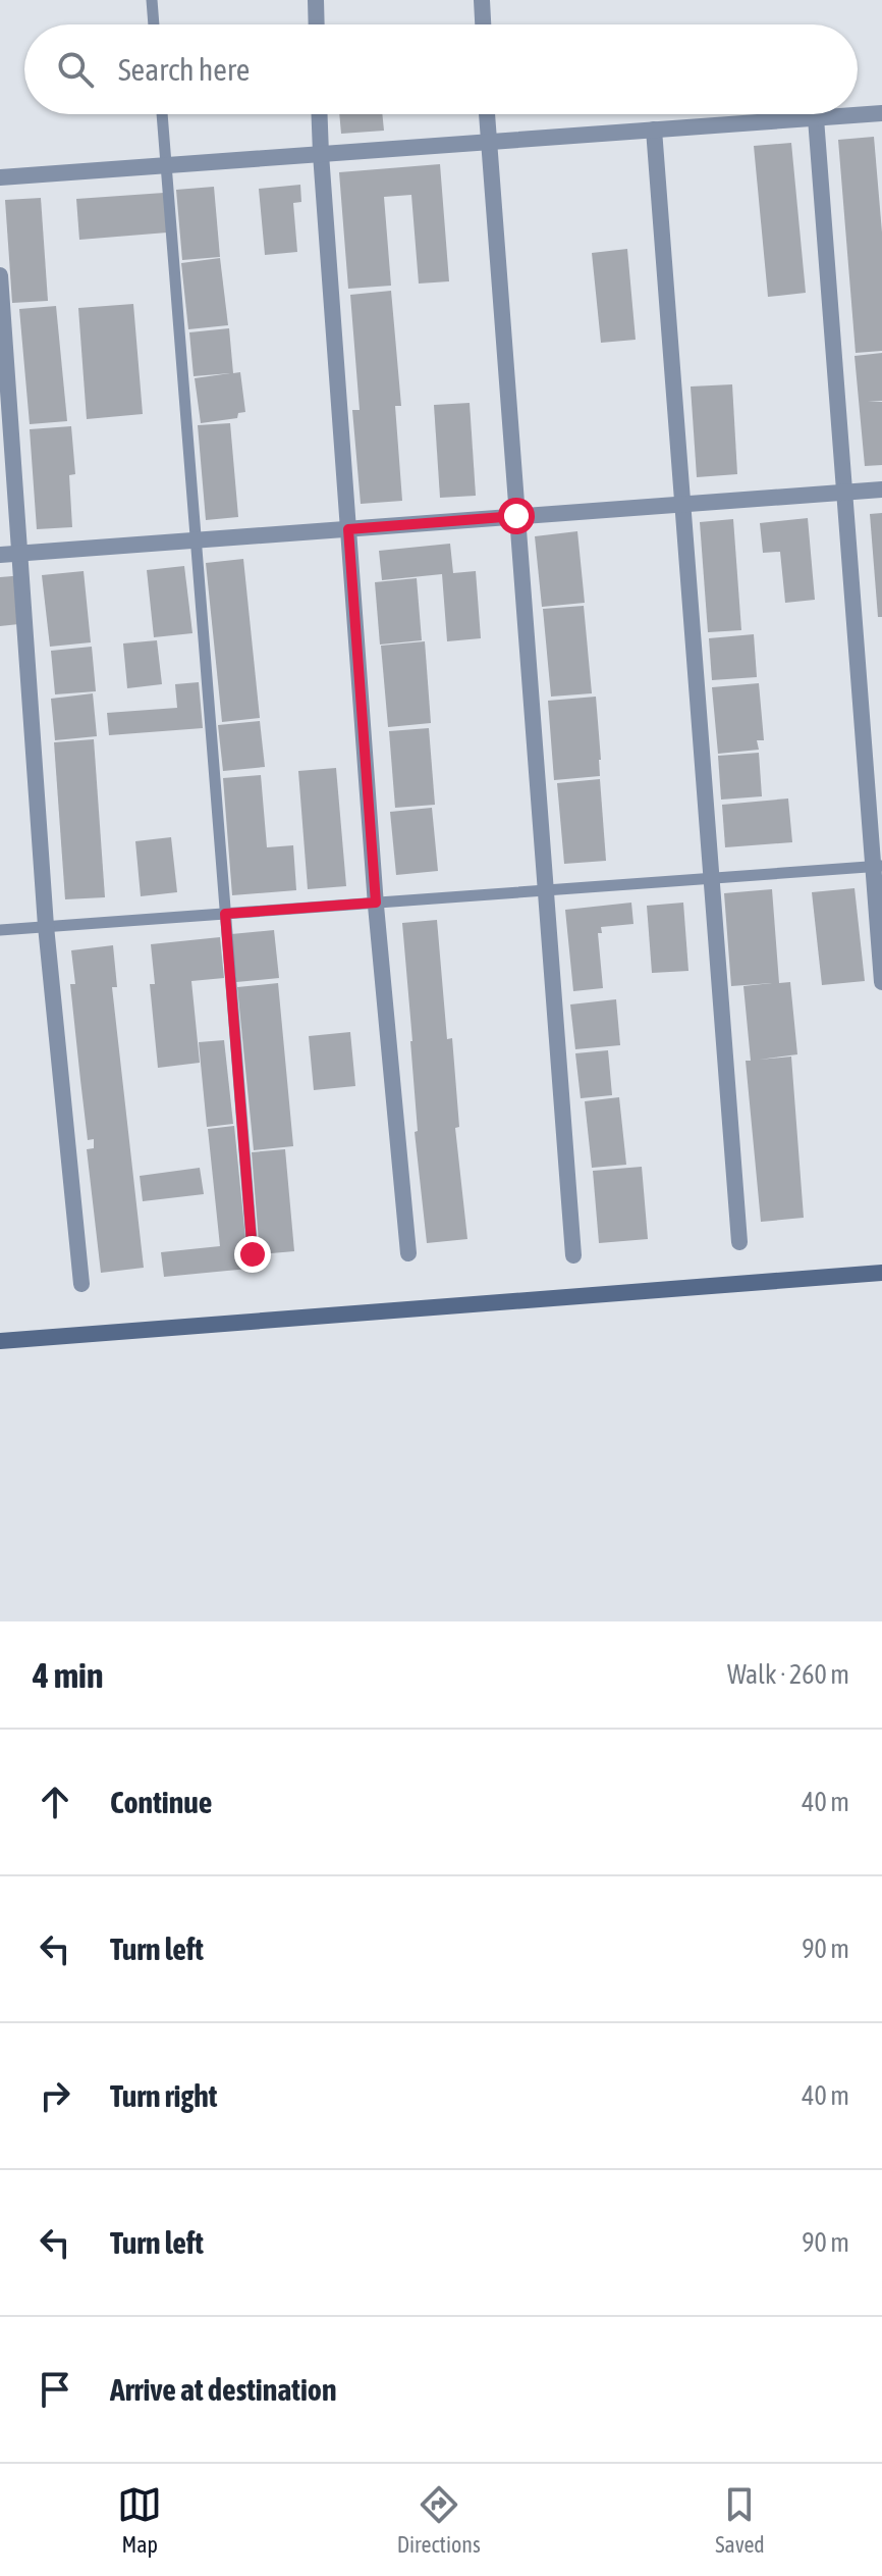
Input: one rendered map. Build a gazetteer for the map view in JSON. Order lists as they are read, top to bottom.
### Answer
{
  "page": {
    "search": "Search here",
    "heading": ["4 min", "Walk · 260 m"],
    "list": [
      ["Continue", "40 m"],
      ["Turn left", "90 m"],
      ["Turn right", "40 m"],
      ["Turn left", "90 m"],
      "Arrive at destination"
    ],
    "nav": ["Map", "Directions", "Saved"]
  }
}
